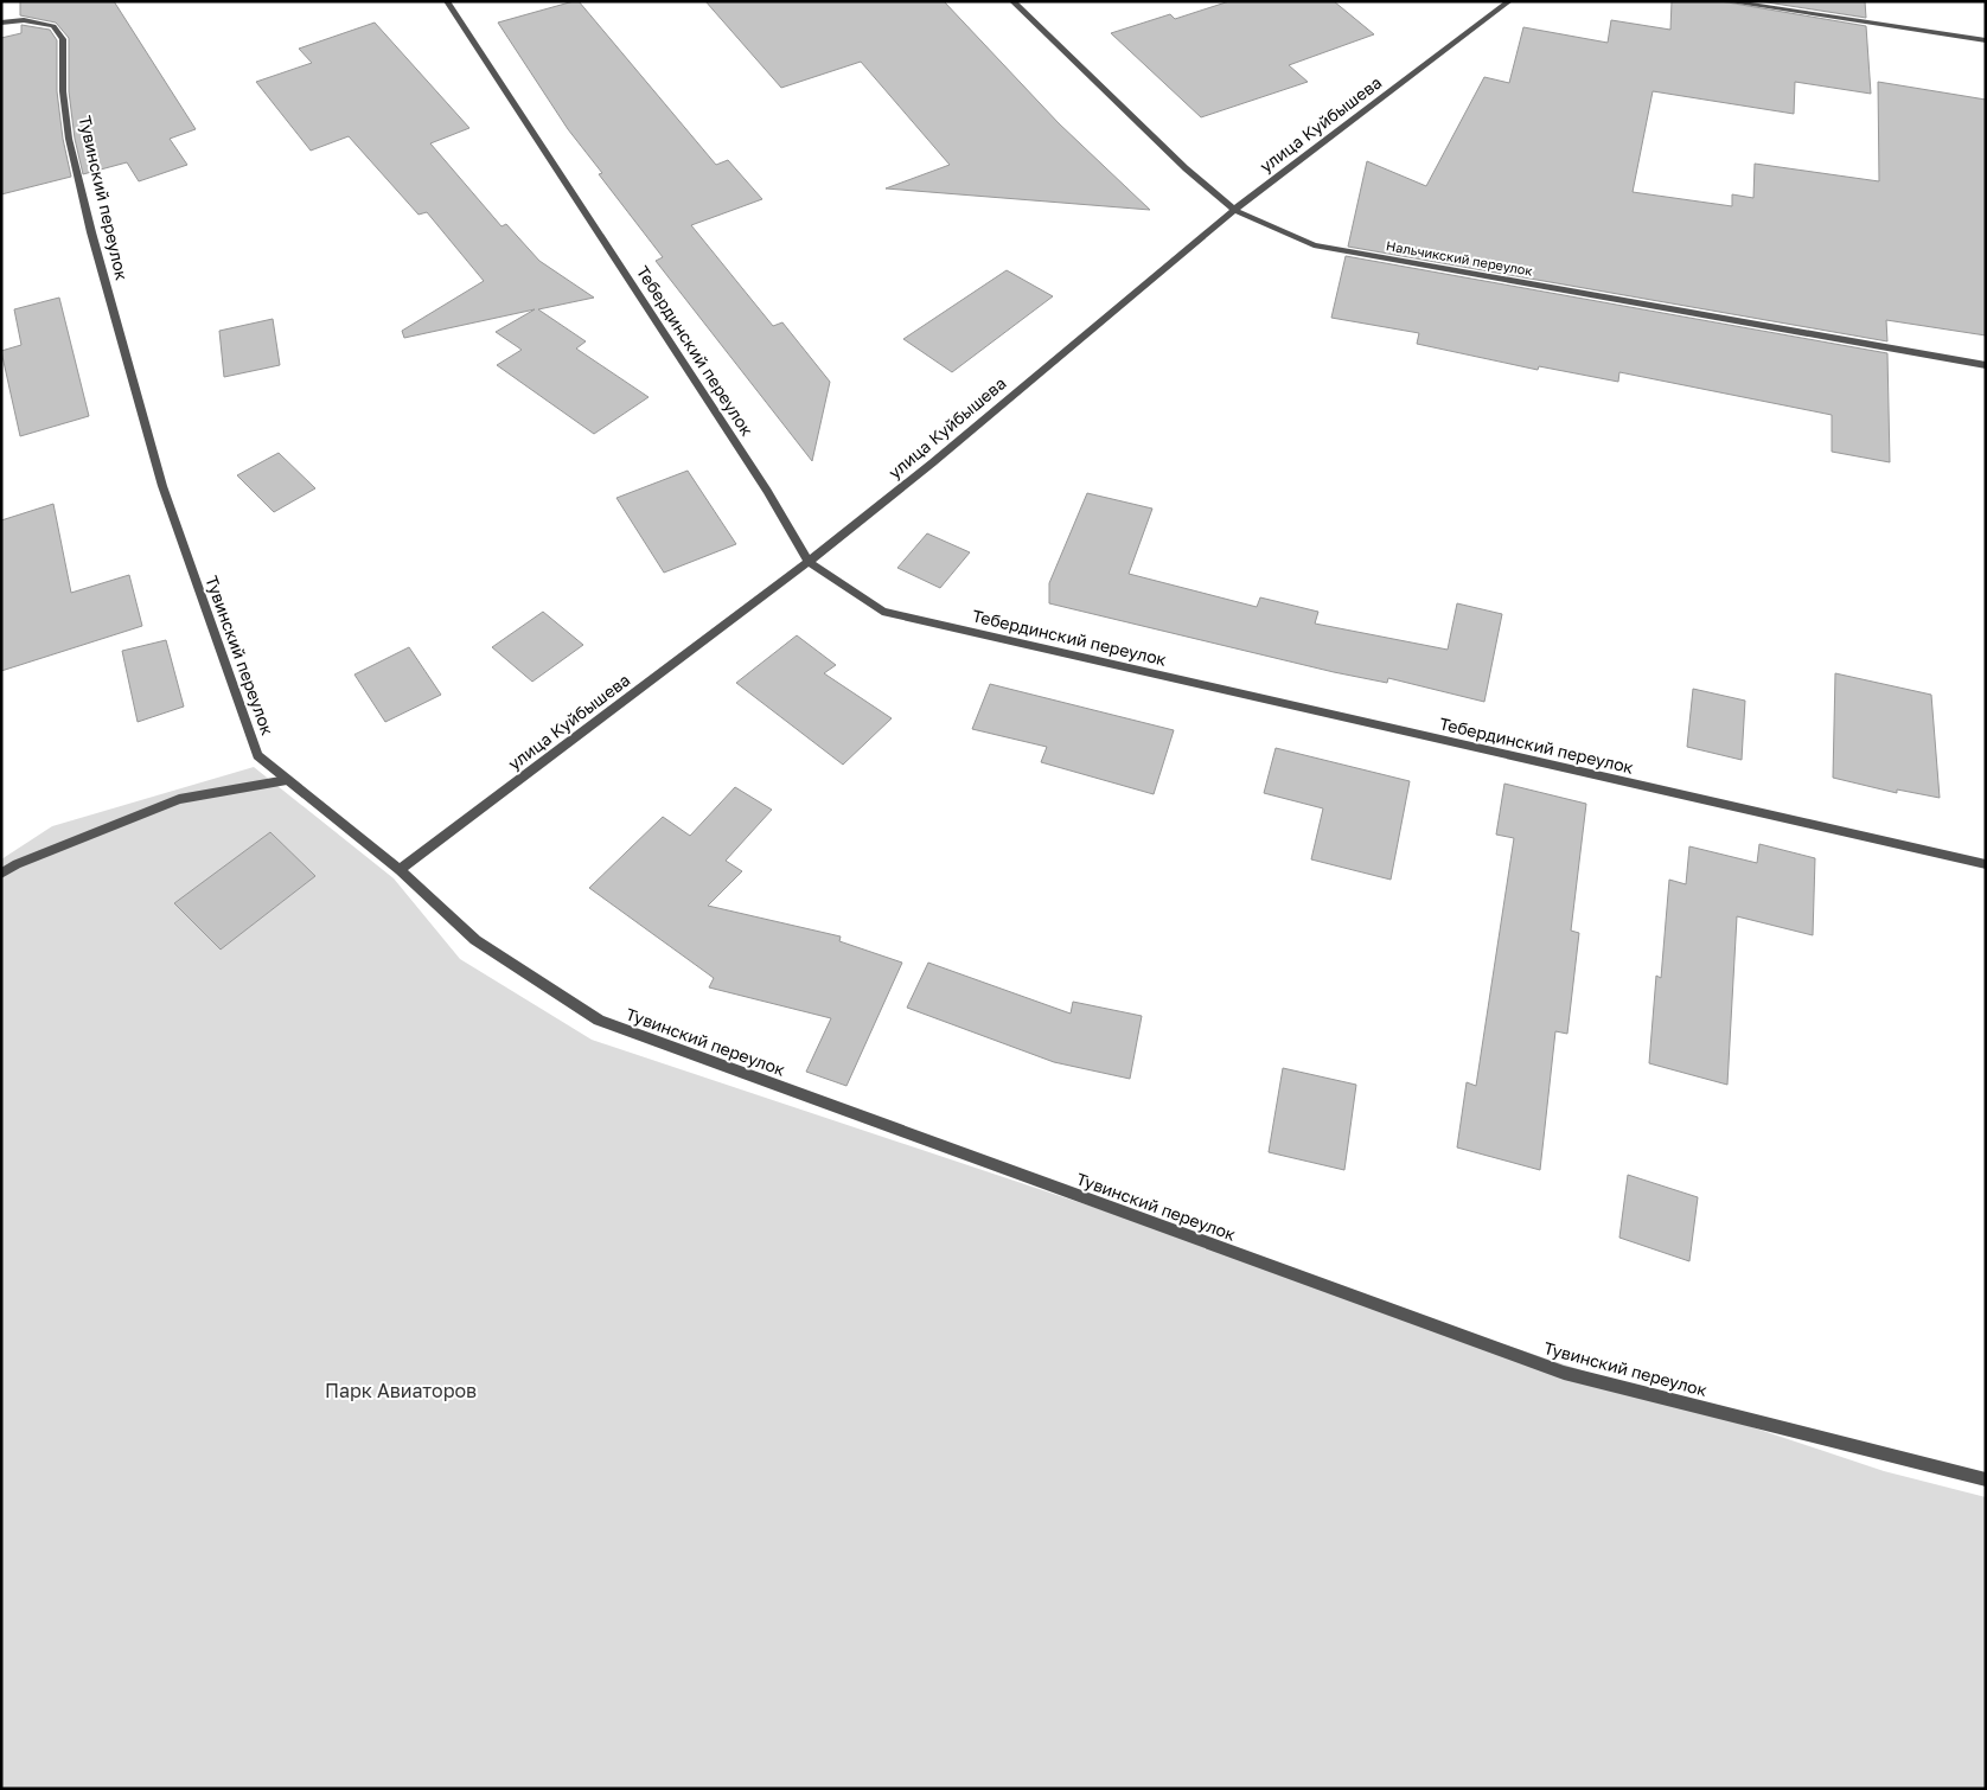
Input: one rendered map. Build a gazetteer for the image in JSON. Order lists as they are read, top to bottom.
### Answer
{
  "streets": {
    "street": [
      "улица Куйбышева",
      "Тувинский переулок",
      "Нальчикский переулок",
      "Тебердинский переулок"
    ]
  },
  "crossings": [
    ["улица Куйбышева", "Тувинский переулок"],
    ["улица Куйбышева", "Нальчикский переулок"],
    ["улица Куйбышева", "Тебердинский переулок"]
  ],
  "parks": ["Парк Авиаторов"]
}
